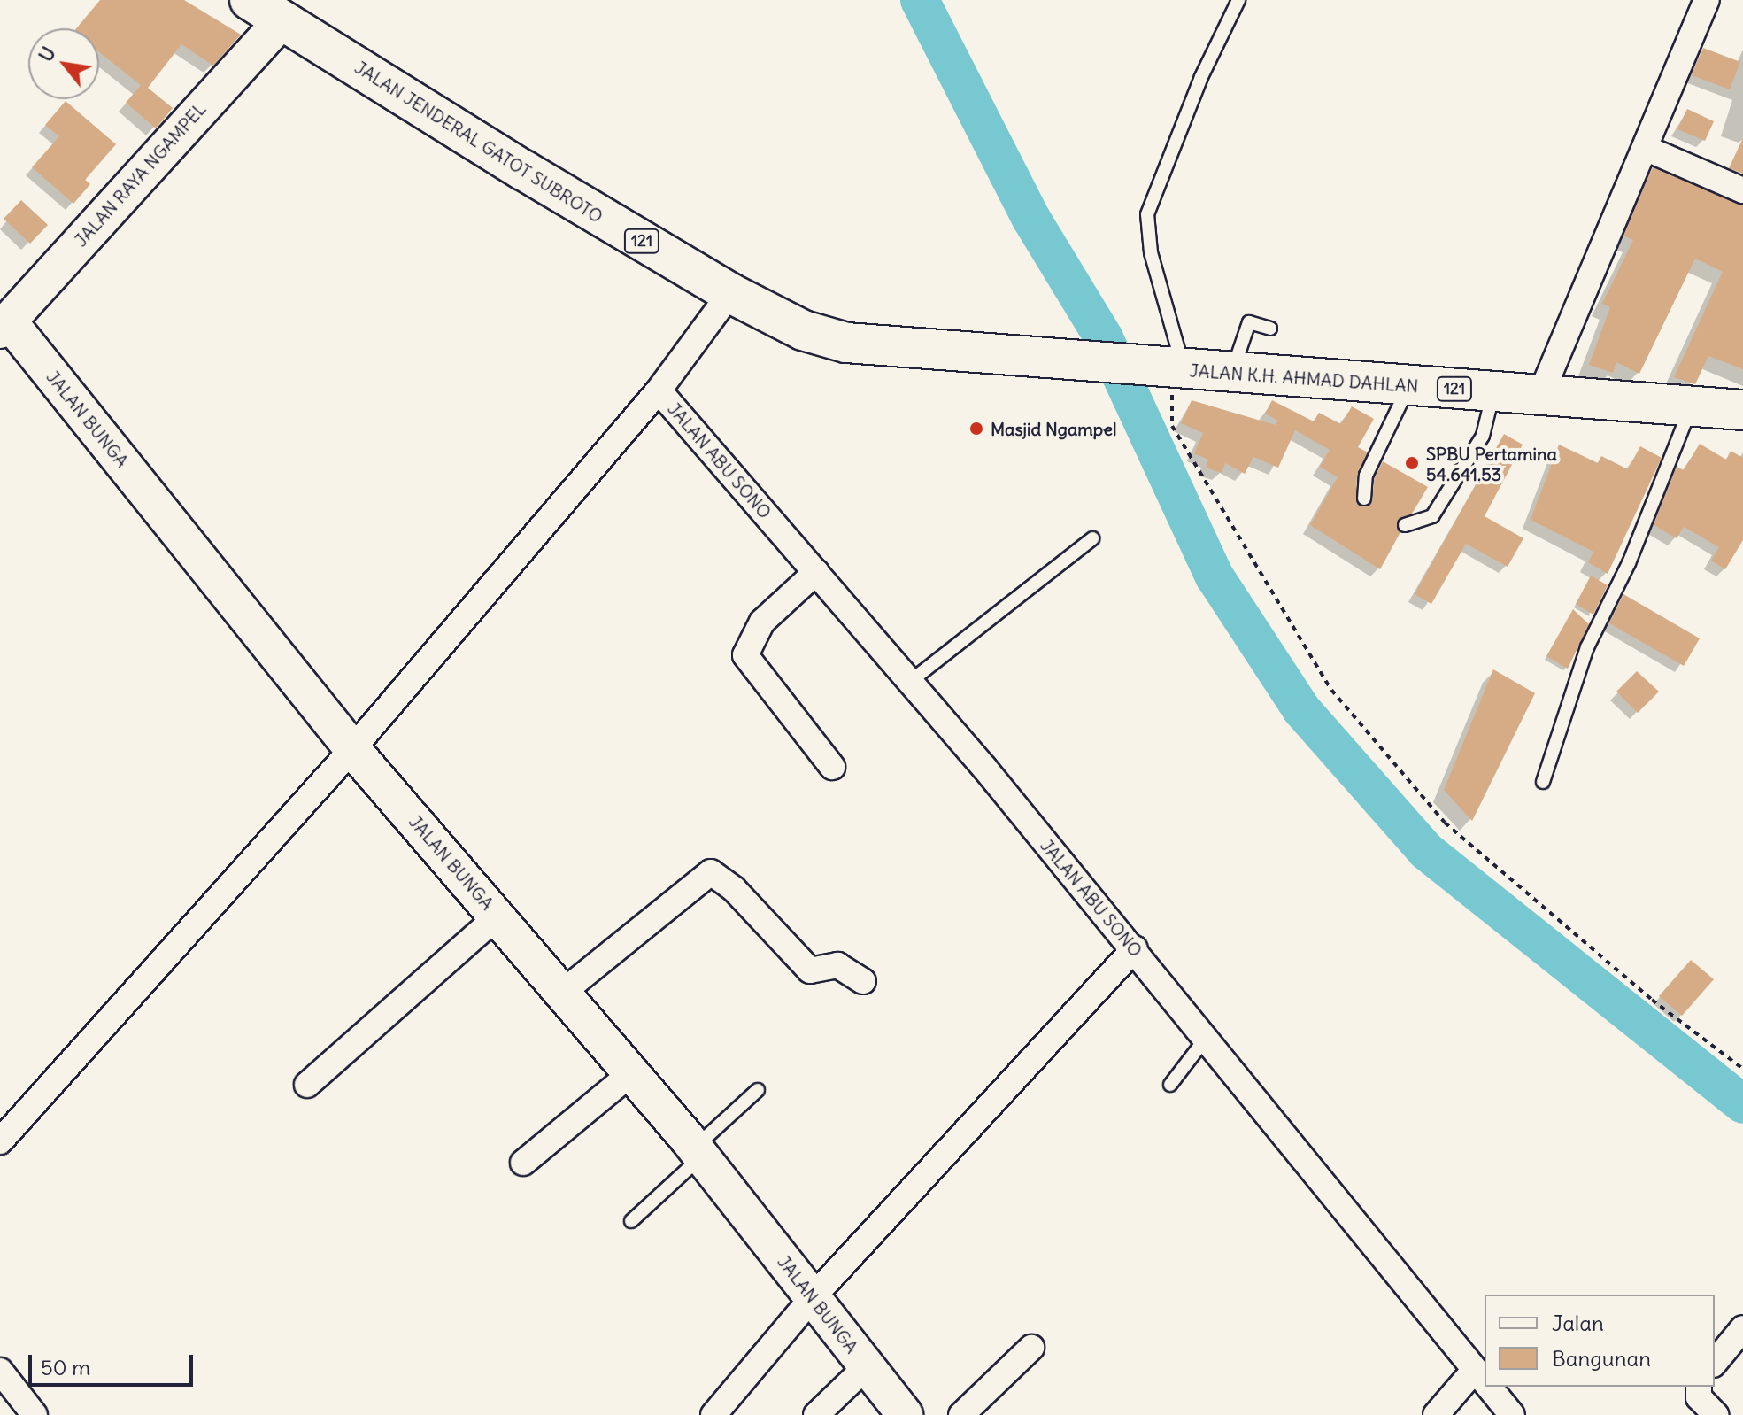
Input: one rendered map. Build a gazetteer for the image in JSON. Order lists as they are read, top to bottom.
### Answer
{
  "streets": {
    "main road": ["JALAN JENDERAL GATOT SUBROTO", "121", "JALAN K.H. AHMAD DAHLAN"],
    "street": ["JALAN RAYA NGAMPEL", "JALAN BUNGA", "JALAN ABU SONO"]
  },
  "crossings": [
    ["JALAN JENDERAL GATOT SUBROTO", "JALAN RAYA NGAMPEL"],
    ["JALAN JENDERAL GATOT SUBROTO", "JALAN K.H. AHMAD DAHLAN"],
    ["JALAN RAYA NGAMPEL", "JALAN BUNGA"]
  ],
  "places": ["Masjid Ngampel", "SPBU Pertamina 54.641.53"],
  "legend": ["Jalan", "Bangunan"],
  "scale_bar": "50 m",
  "north": "top left"
}
